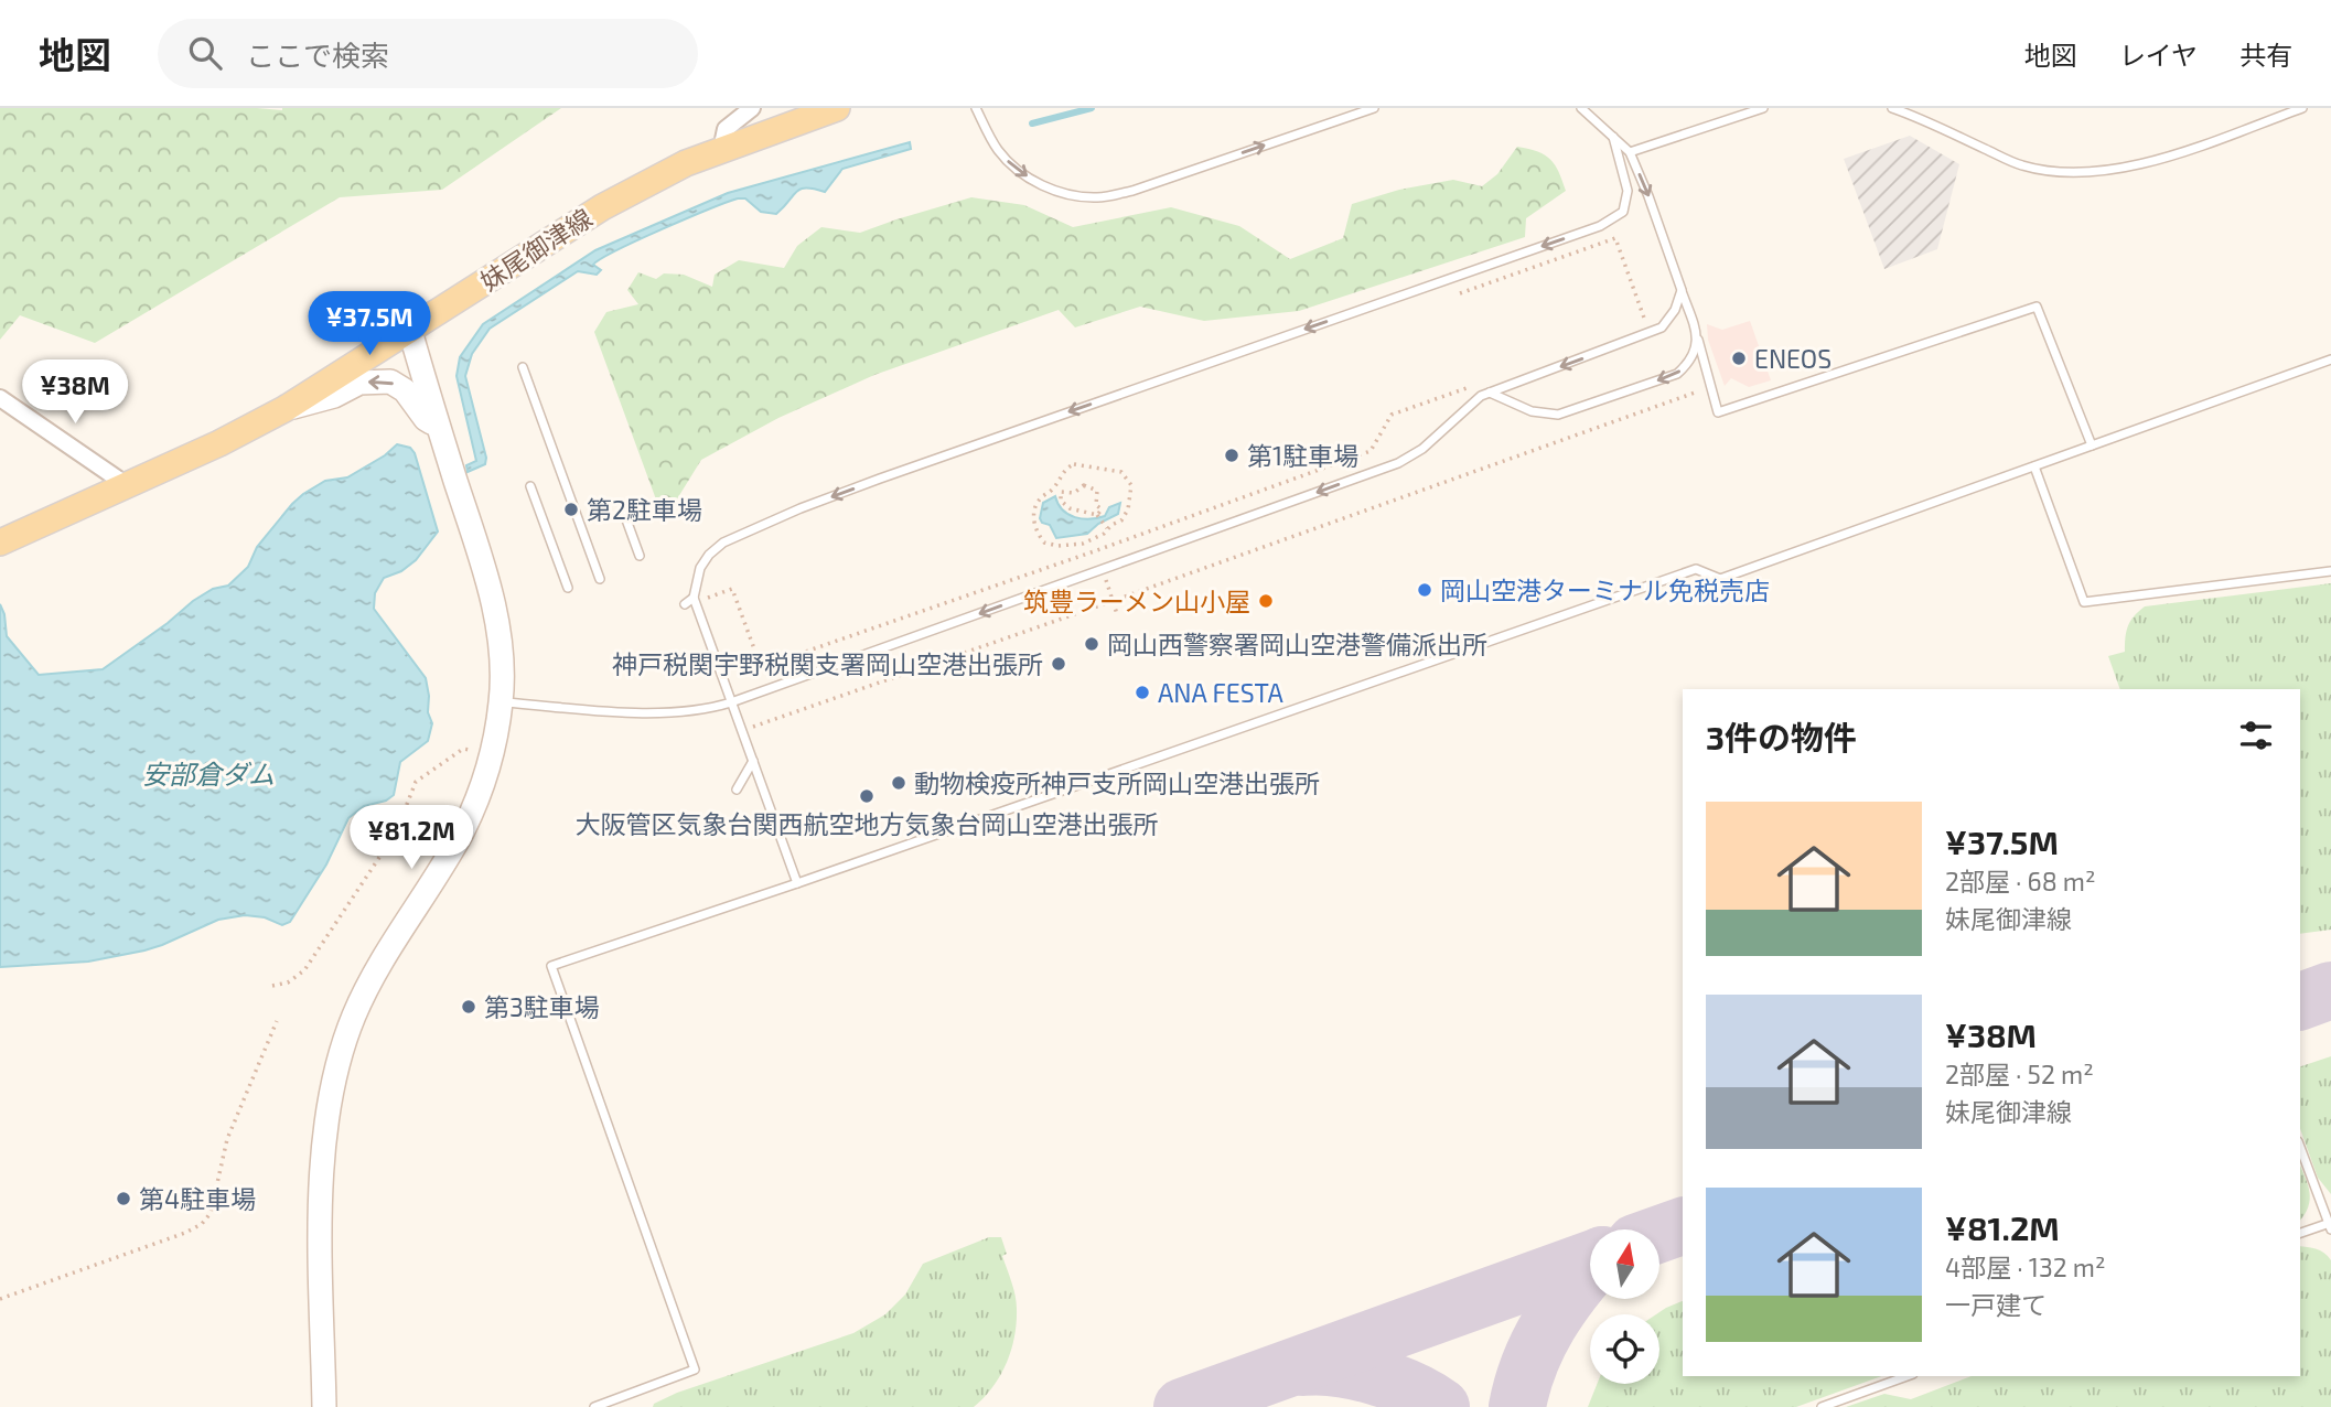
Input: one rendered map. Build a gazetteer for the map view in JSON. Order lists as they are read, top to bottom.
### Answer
{
  "streets": {
    "main road": ["妹尾御津線"]
  },
  "water": ["安部倉ダム"],
  "places": [
    "ENEOS",
    "第1駐車場",
    "第2駐車場",
    "岡山空港ターミナル免税売店",
    "筑豊ラーメン山小屋",
    "岡山西警察署岡山空港警備派出所",
    "神戸税関宇野税関支署岡山空港出張所",
    "ANA FESTA",
    "動物検疫所神戸支所岡山空港出張所",
    "大阪管区気象台関西航空地方気象台岡山空港出張所",
    "第3駐車場",
    "第4駐車場"
  ],
  "north": "top",
  "page": {
    "header": "地図",
    "search": "ここで検索",
    "nav": ["地図", "レイヤ", "共有"],
    "price": ["¥37.5M", "¥38M", "¥81.2M"],
    "heading": "3件の物件",
    "list": [
      {
        "name": "¥37.5M",
        "note": "2部屋 · 68 m² · 妹尾御津線"
      },
      {
        "name": "¥38M",
        "note": "2部屋 · 52 m² · 妹尾御津線"
      },
      {
        "name": "¥81.2M",
        "note": "4部屋 · 132 m² · 一戸建て"
      }
    ]
  }
}
